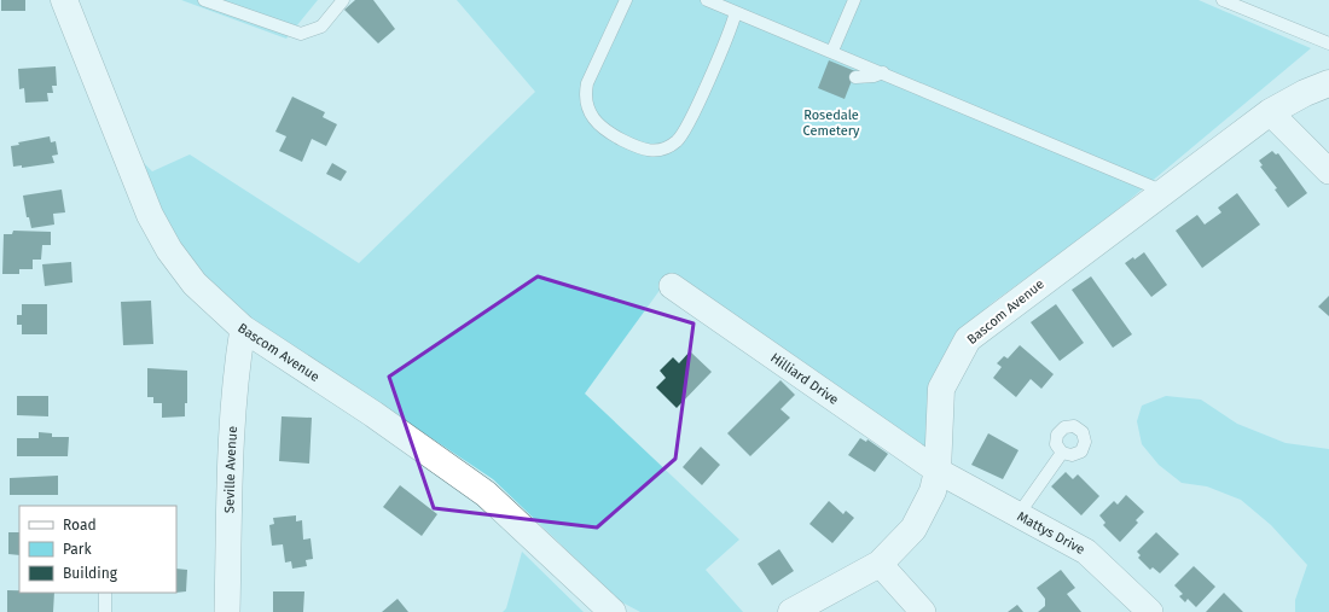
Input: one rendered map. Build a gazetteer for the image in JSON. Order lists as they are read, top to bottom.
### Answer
{
  "streets": {
    "street": [
      "Bascom Avenue",
      "Hilliard Drive",
      "Seville Avenue",
      "Mattys Drive"
    ]
  },
  "crossings": [
    ["Bascom Avenue", "Hilliard Drive"],
    ["Bascom Avenue", "Seville Avenue"],
    ["Bascom Avenue", "Mattys Drive"],
    ["Hilliard Drive", "Mattys Drive"]
  ],
  "parks": ["Rosedale Cemetery"],
  "legend": ["Road", "Park", "Building"]
}
